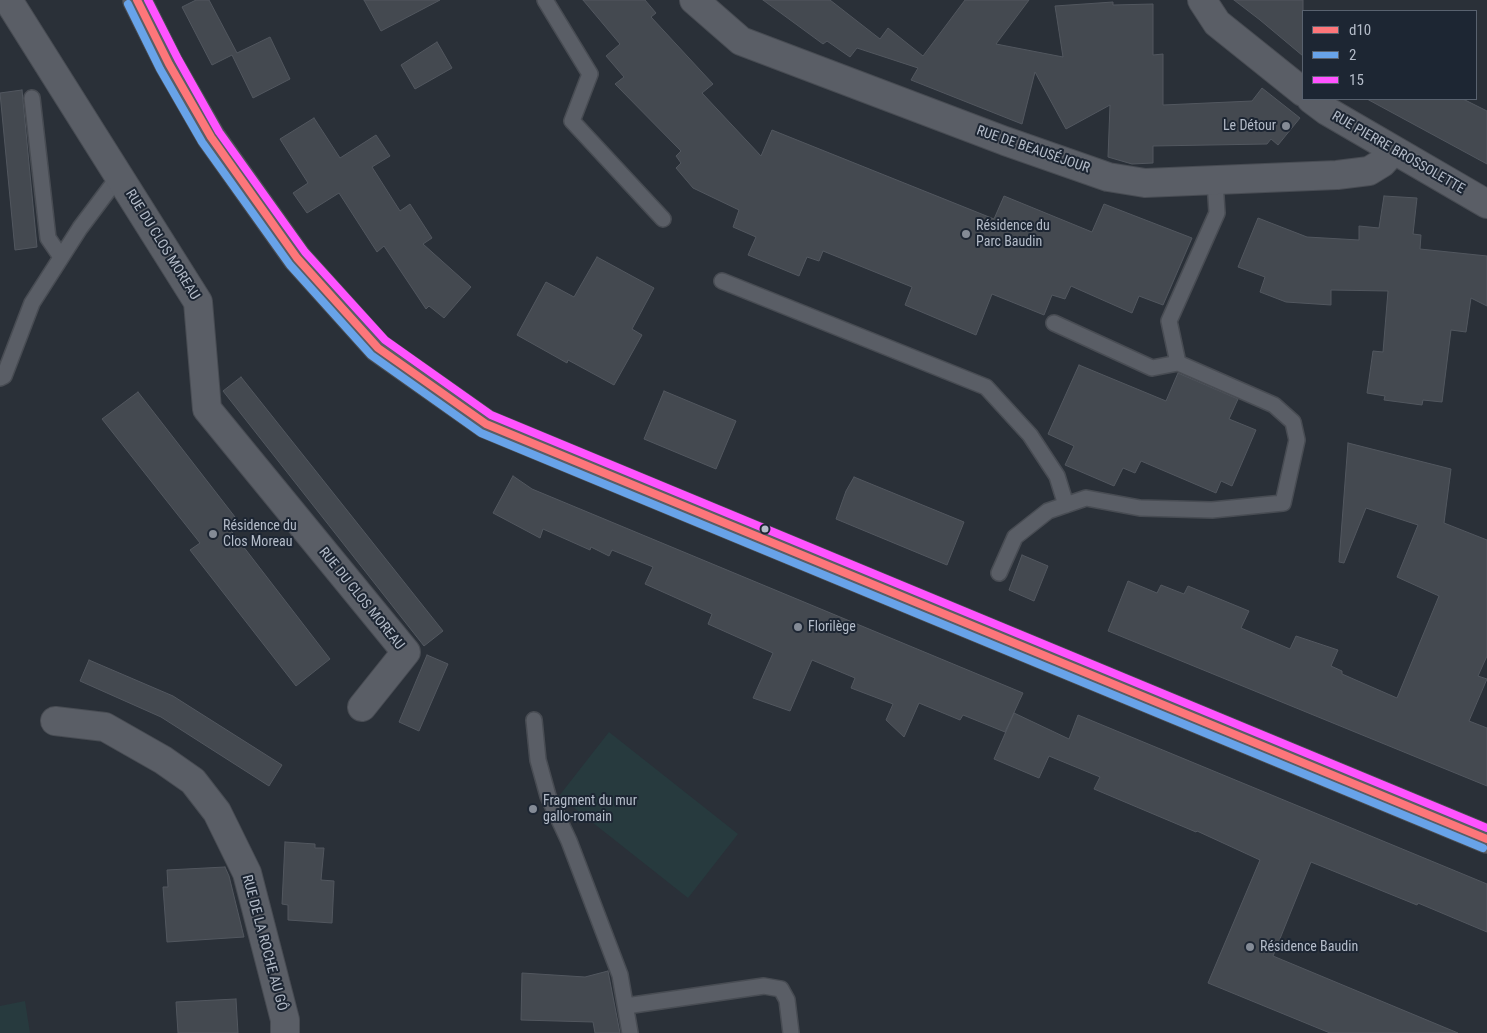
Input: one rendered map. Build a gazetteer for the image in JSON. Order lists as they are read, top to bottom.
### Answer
{
  "streets": {
    "street": [
      "RUE DE BEAUSÉJOUR",
      "RUE PIERRE BROSSOLETTE",
      "RUE DU CLOS MOREAU",
      "RUE DE LA ROCHE AU GÔ"
    ]
  },
  "crossings": [
    ["RUE DE BEAUSÉJOUR", "RUE PIERRE BROSSOLETTE"]
  ],
  "places": [
    "Le Détour",
    "Résidence du Parc Baudin",
    "Résidence du Clos Moreau",
    "Florilège",
    "Fragment du mur gallo-romain",
    "Résidence Baudin"
  ],
  "lines": ["transit line d10", "transit line 15", "transit line 2"],
  "legend": ["d10", "2", "15"]
}
